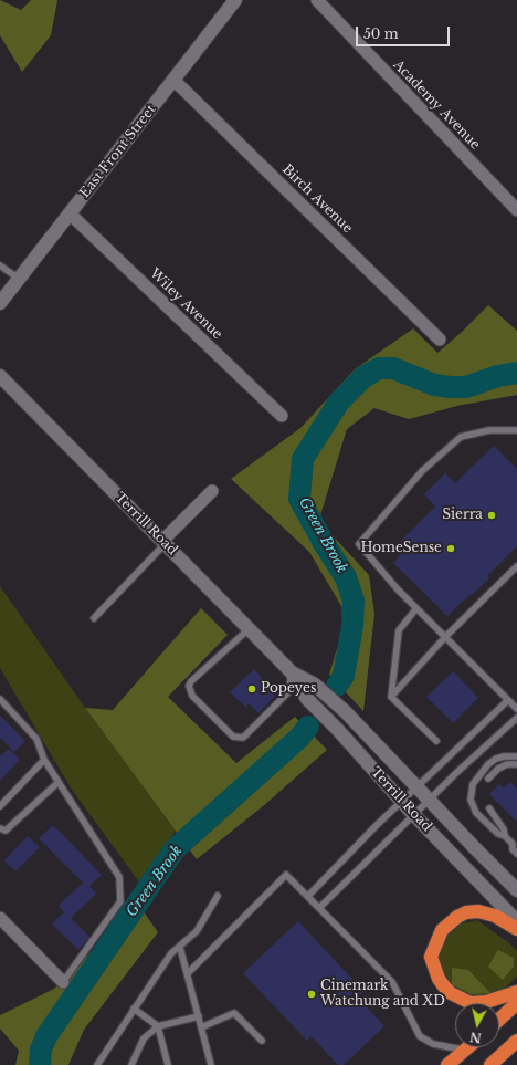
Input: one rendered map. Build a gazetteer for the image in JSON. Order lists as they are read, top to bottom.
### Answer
{
  "streets": {
    "street": [
      "Academy Avenue",
      "East Front Street",
      "Birch Avenue",
      "Wiley Avenue",
      "Terrill Road"
    ]
  },
  "crossings": [
    ["East Front Street", "Birch Avenue"],
    ["East Front Street", "Wiley Avenue"]
  ],
  "water": ["Green Brook"],
  "places": [
    "Sierra",
    "HomeSense",
    "Popeyes",
    "Cinemark Watchung and XD"
  ],
  "scale_bar": "50 m",
  "north": "bottom"
}
